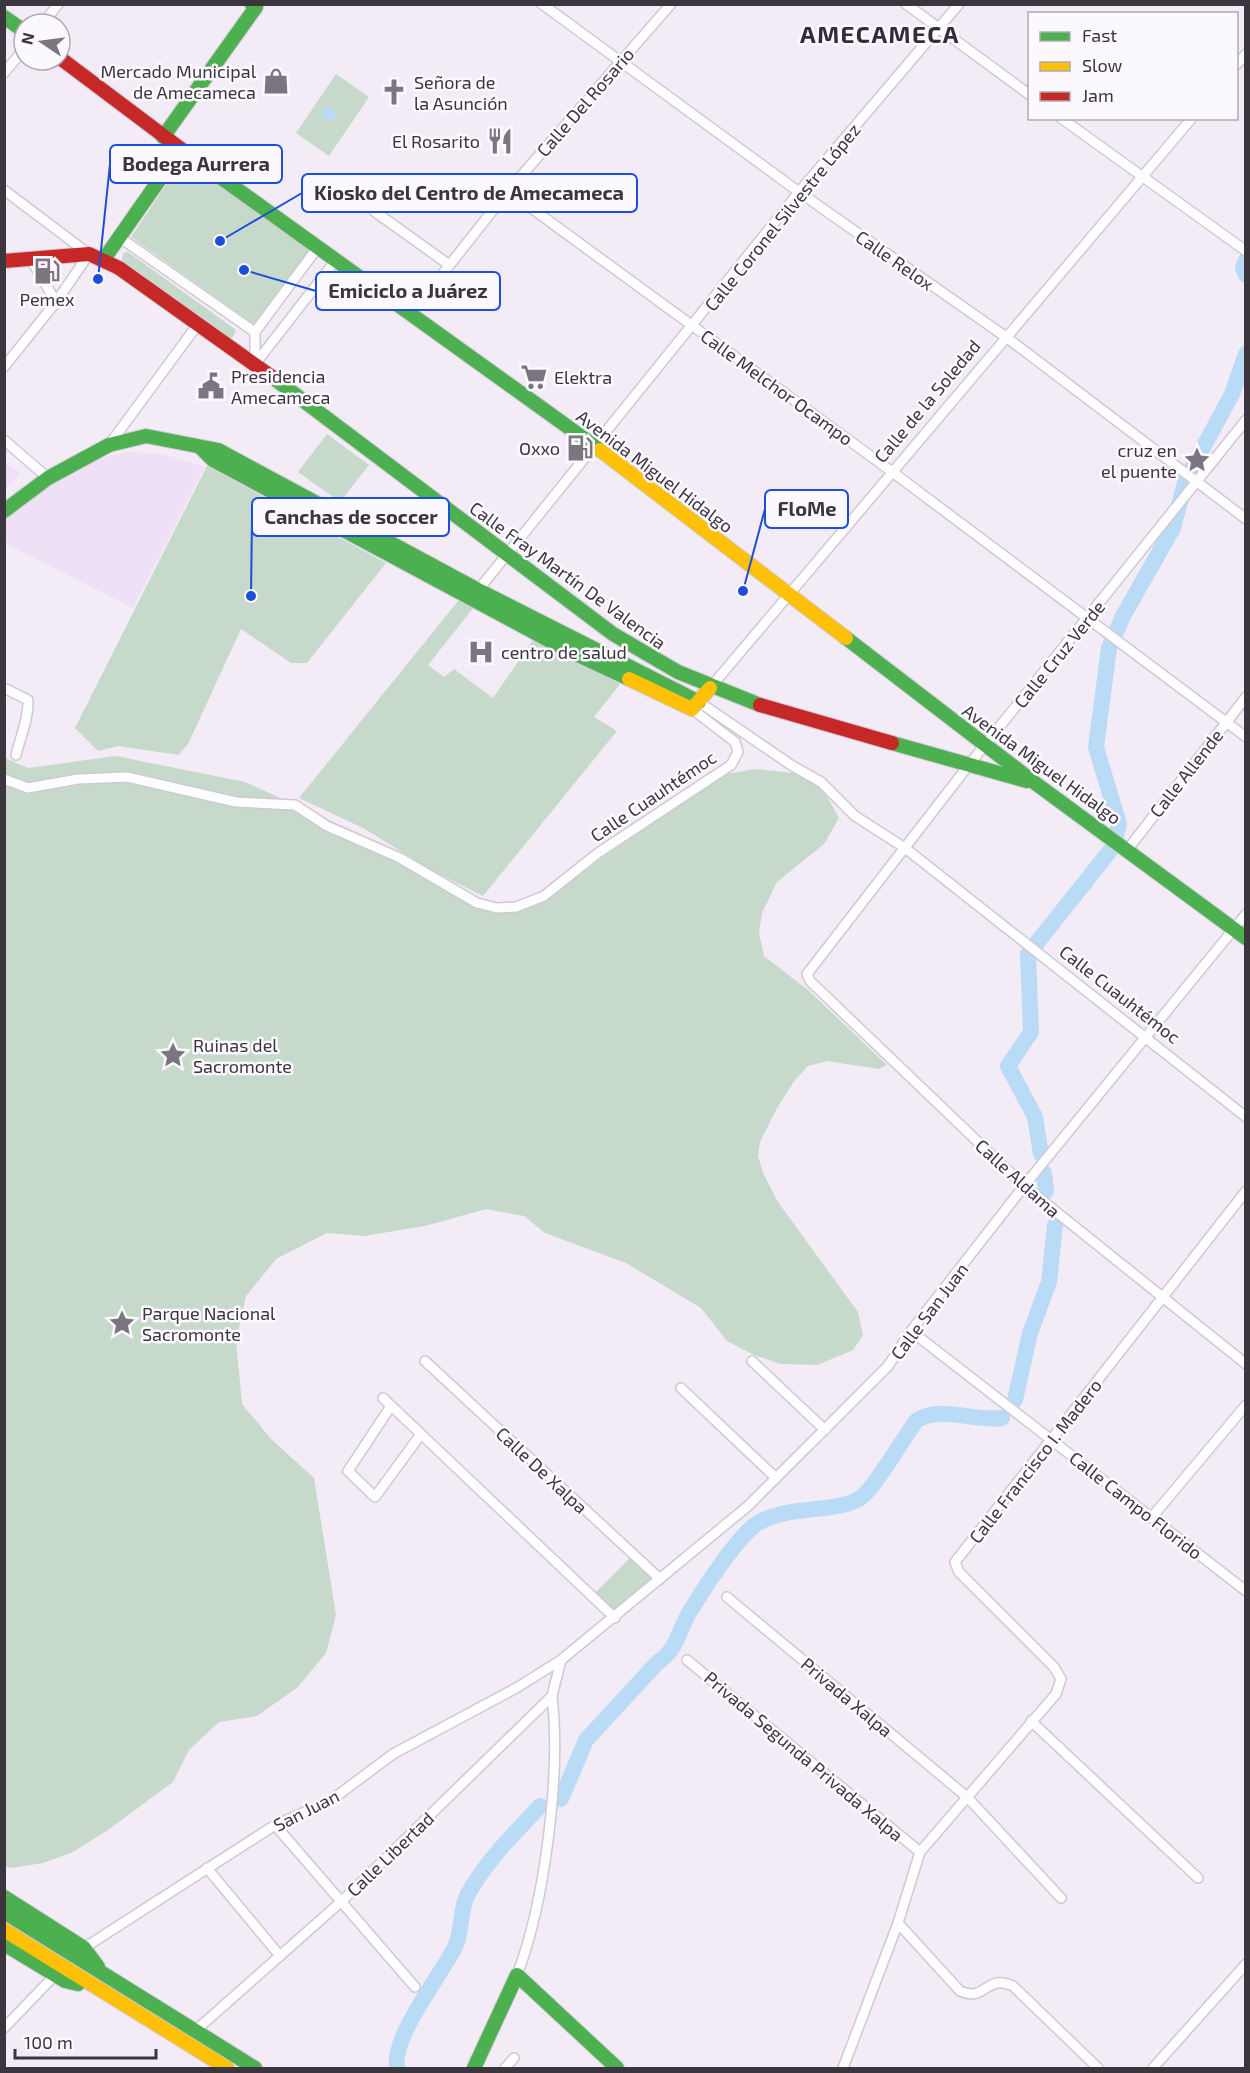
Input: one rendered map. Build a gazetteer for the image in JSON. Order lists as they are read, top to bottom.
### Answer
{
  "streets": {
    "main road": [
      "Calle de la Soledad",
      "Avenida Miguel Hidalgo",
      "Calle Fray Martín De Valencia",
      "Calle Cuauhtémoc"
    ],
    "street": [
      "Calle Del Rosario",
      "Calle Coronel Silvestre López",
      "Calle Relox",
      "Calle Melchor Ocampo",
      "Calle Cruz Verde",
      "Calle Allende",
      "Calle Aldama",
      "Calle San Juan",
      "Calle Francisco I. Madero",
      "Calle De Xalpa",
      "Calle Campo Florido",
      "Privada Xalpa",
      "Privada Segunda Privada Xalpa",
      "San Juan",
      "Calle Libertad"
    ]
  },
  "crossings": [
    ["Calle Del Rosario", "Calle Relox"],
    ["Calle Del Rosario", "Calle Melchor Ocampo"],
    ["Calle Del Rosario", "Avenida Miguel Hidalgo"],
    ["Calle Coronel Silvestre López", "Calle Relox"],
    ["Calle Coronel Silvestre López", "Calle Melchor Ocampo"],
    ["Calle Coronel Silvestre López", "Avenida Miguel Hidalgo"],
    ["Calle Coronel Silvestre López", "Calle Fray Martín De Valencia"],
    ["Calle Coronel Silvestre López", "Calle Cuauhtémoc"],
    ["Calle Relox", "Calle de la Soledad"],
    ["Calle Relox", "Calle Cruz Verde"],
    ["Calle Melchor Ocampo", "Calle de la Soledad"],
    ["Calle Melchor Ocampo", "Calle Cruz Verde"],
    ["Calle Melchor Ocampo", "Calle Allende"],
    ["Calle de la Soledad", "Avenida Miguel Hidalgo"],
    ["Calle de la Soledad", "Calle Fray Martín De Valencia"],
    ["Calle de la Soledad", "Calle Cuauhtémoc"],
    ["Avenida Miguel Hidalgo", "Calle Fray Martín De Valencia"],
    ["Avenida Miguel Hidalgo", "Calle Cruz Verde"],
    ["Avenida Miguel Hidalgo", "Calle Allende"],
    ["Avenida Miguel Hidalgo", "Calle San Juan"],
    ["Calle Fray Martín De Valencia", "Calle Cruz Verde"],
    ["Calle Cruz Verde", "Calle Cuauhtémoc"],
    ["Calle Cruz Verde", "Calle Aldama"],
    ["Calle Cuauhtémoc", "Calle San Juan"],
    ["Calle Aldama", "Calle San Juan"],
    ["Calle Aldama", "Calle Francisco I. Madero"],
    ["Calle San Juan", "Calle De Xalpa"],
    ["Calle San Juan", "Calle Campo Florido"],
    ["Calle San Juan", "San Juan"],
    ["Calle Francisco I. Madero", "Calle Campo Florido"]
  ],
  "districts": ["AMECAMECA"],
  "places": {
    "shop": ["Mercado Municipal de Amecameca"],
    "church": ["Señora de la Asunción"],
    "restaurant": ["El Rosarito"],
    "other": [
      "Kiosko del Centro de Amecameca",
      "Emiciclo a Juárez",
      "Bodega Aurrera",
      "FloMe",
      "Canchas de soccer"
    ],
    "fuel station": ["Pemex", "Oxxo"],
    "supermarket": ["Elektra"],
    "public building": ["Presidencia Amecameca"],
    "place": ["cruz en el puente", "Ruinas del Sacromonte", "Parque Nacional Sacromonte"],
    "hospital": ["centro de salud"]
  },
  "legend": ["Fast", "Slow", "Jam"],
  "scale_bar": "100 m",
  "north": "left"
}
